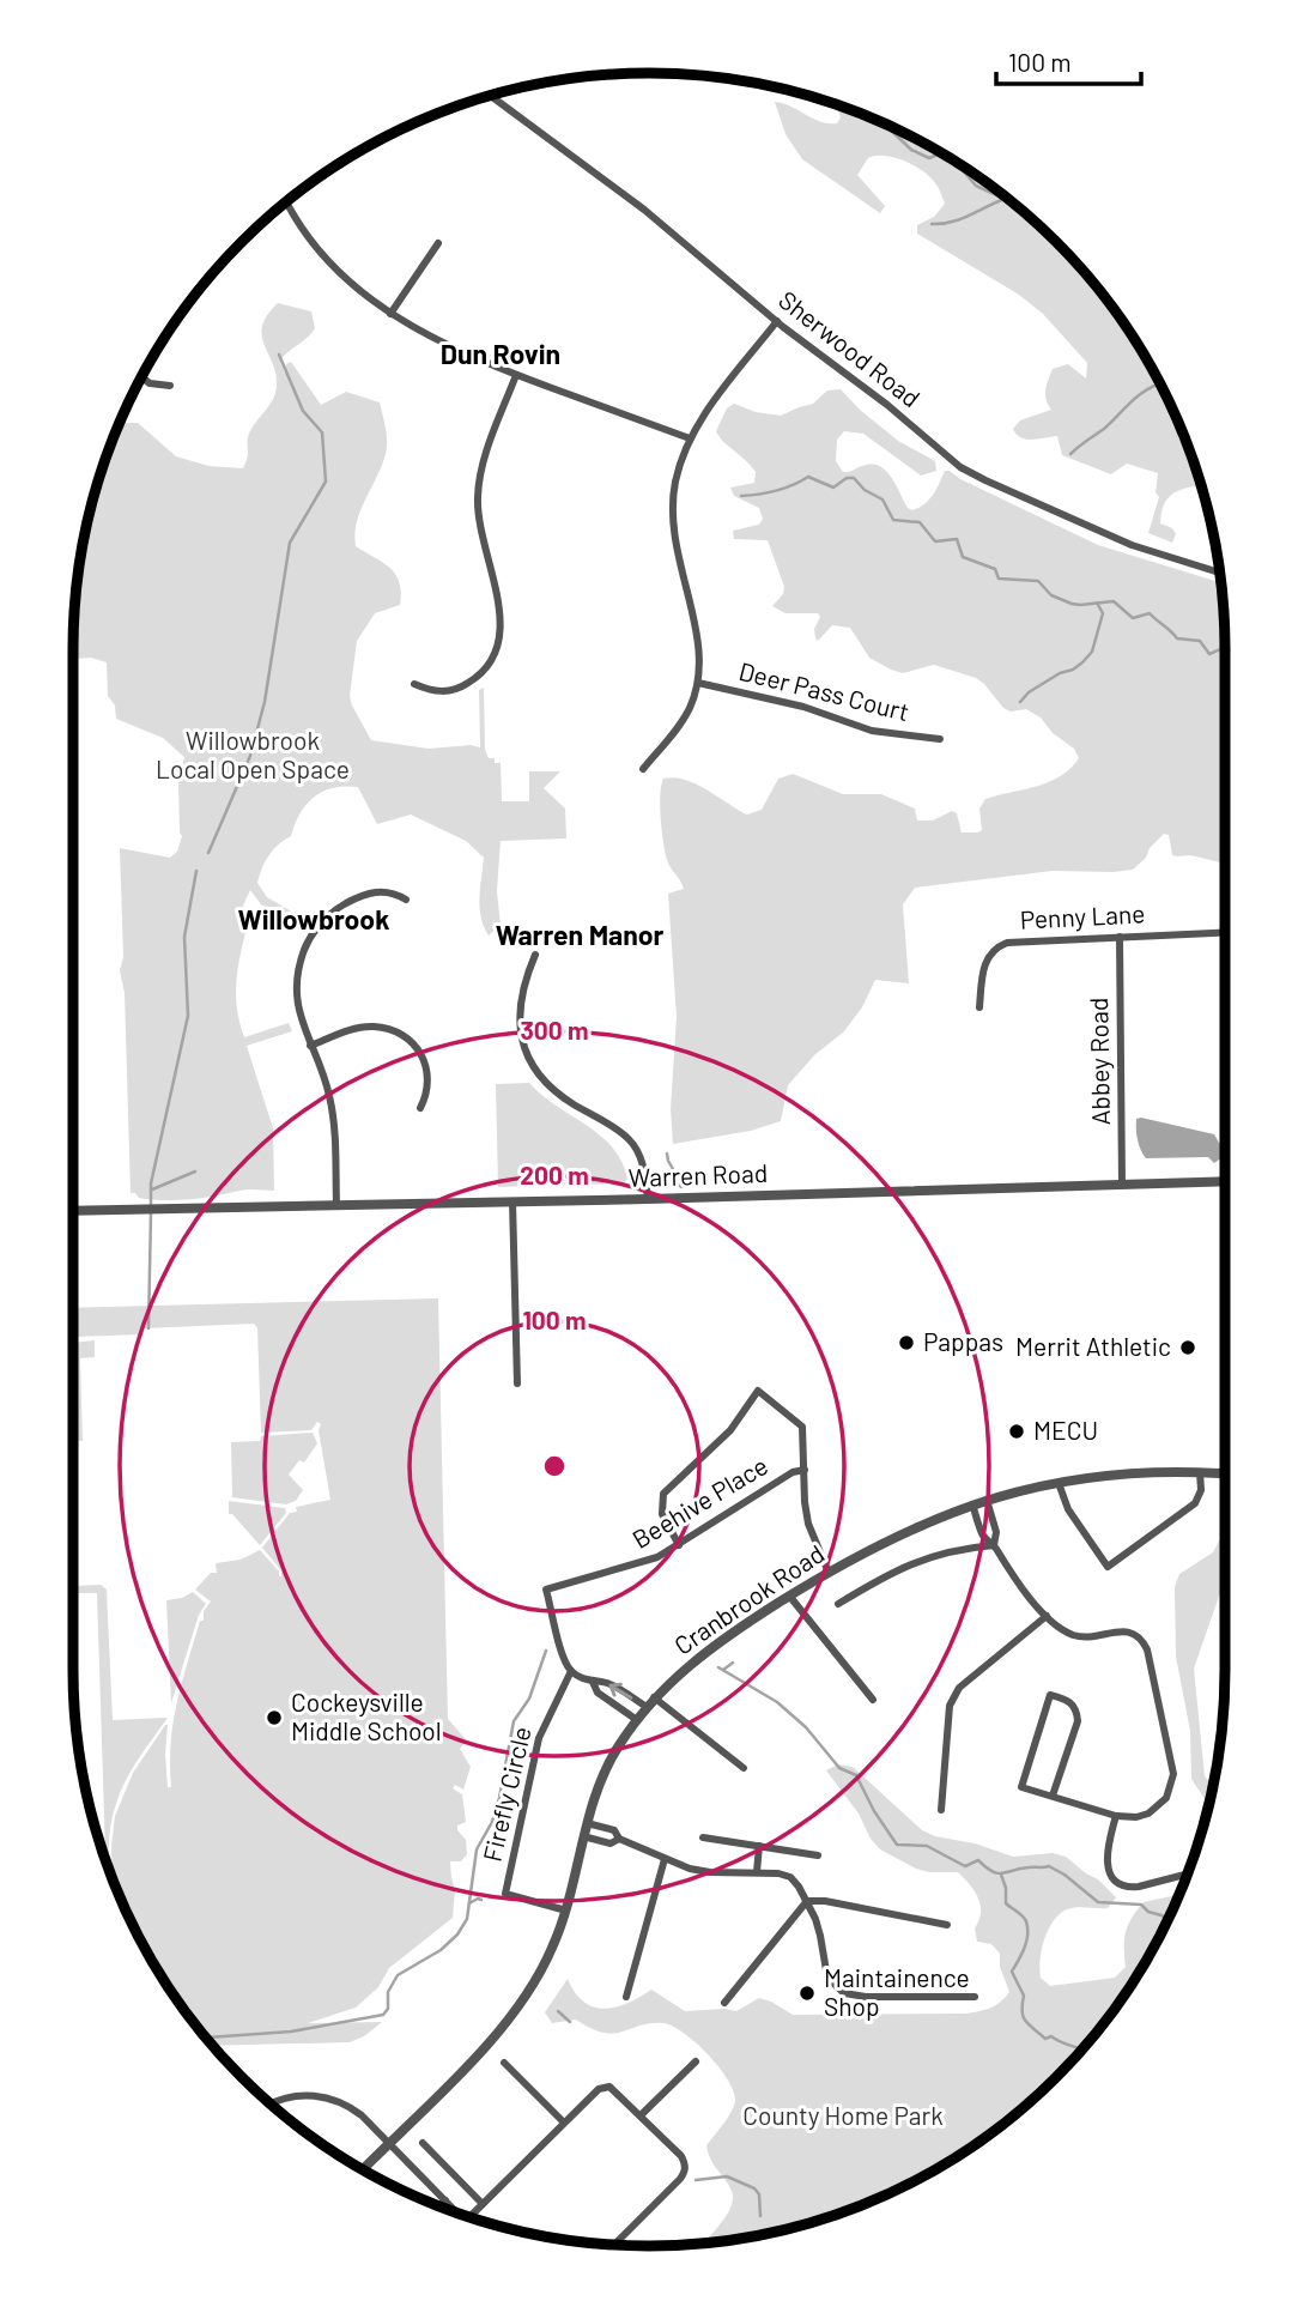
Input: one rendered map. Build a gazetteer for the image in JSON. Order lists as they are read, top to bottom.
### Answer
{
  "streets": {
    "street": [
      "Sherwood Road",
      "Deer Pass Court",
      "Penny Lane",
      "Abbey Road",
      "Warren Road",
      "Beehive Place",
      "Cranbrook Road",
      "Firefly Circle"
    ]
  },
  "crossings": [
    ["Penny Lane", "Abbey Road"],
    ["Abbey Road", "Warren Road"],
    ["Beehive Place", "Cranbrook Road"],
    ["Beehive Place", "Firefly Circle"],
    ["Cranbrook Road", "Firefly Circle"]
  ],
  "districts": ["Dun Rovin", "Willowbrook", "Warren Manor"],
  "parks": ["Willowbrook Local Open Space", "County Home Park"],
  "places": [
    "Pappas",
    "Merrit Athletic",
    "MECU",
    "Cockeysville Middle School",
    "Maintainence Shop"
  ],
  "scale_bar": "100 m",
  "rings": ["300 m", "200 m", "100 m"]
}
